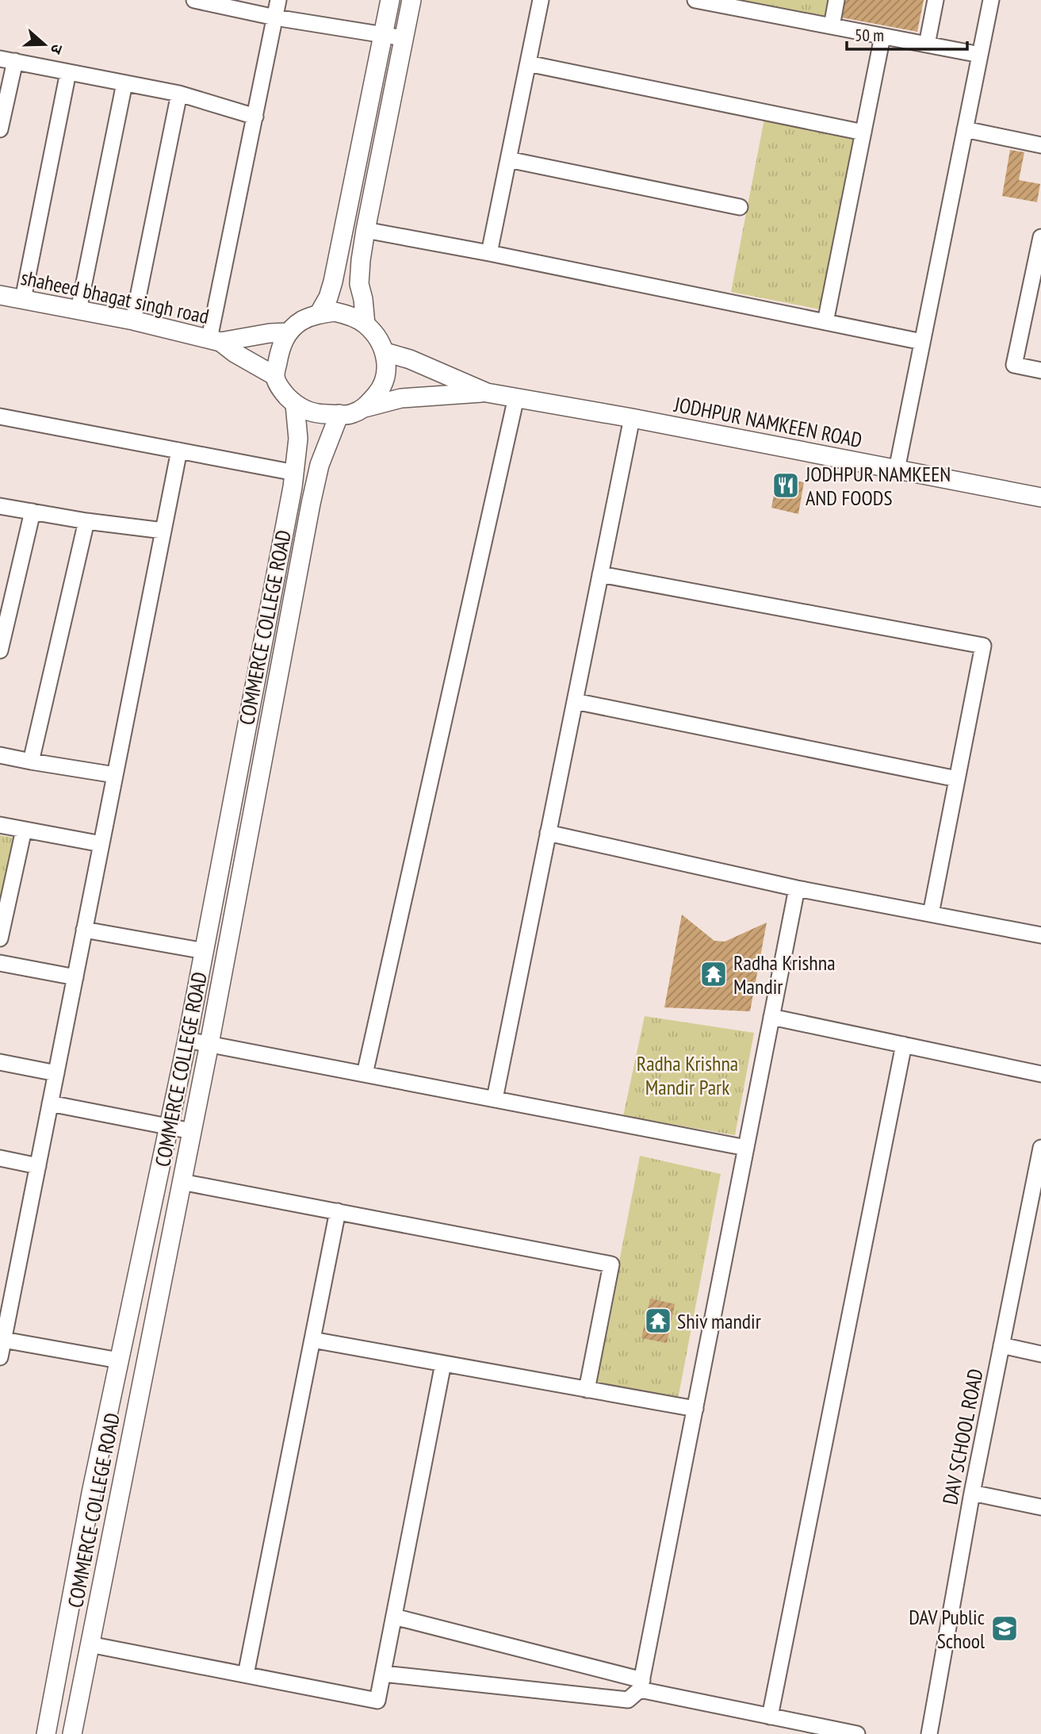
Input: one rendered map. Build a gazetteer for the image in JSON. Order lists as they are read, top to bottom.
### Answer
{
  "streets": {
    "street": [
      "shaheed bhagat singh road",
      "JODHPUR NAMKEEN ROAD",
      "COMMERCE COLLEGE ROAD",
      "DAV SCHOOL ROAD"
    ]
  },
  "parks": ["Radha Krishna Mandir Park"],
  "places": {
    "restaurant": ["JODHPUR NAMKEEN AND FOODS"],
    "temple": ["Radha Krishna Mandir", "Shiv mandir"],
    "school or university": ["DAV Public School"]
  },
  "scale_bar": "50 m",
  "north": "right"
}
